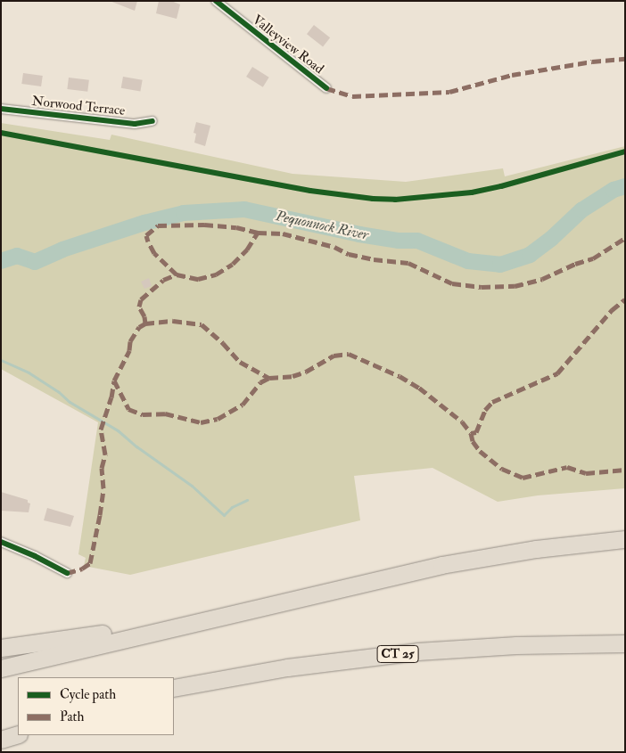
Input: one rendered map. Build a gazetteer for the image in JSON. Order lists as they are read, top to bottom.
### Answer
{
  "streets": {
    "highway": ["CT 25"],
    "street": ["Valleyview Road", "Norwood Terrace"]
  },
  "water": ["Pequonnock River"],
  "legend": ["Cycle path", "Path"]
}
